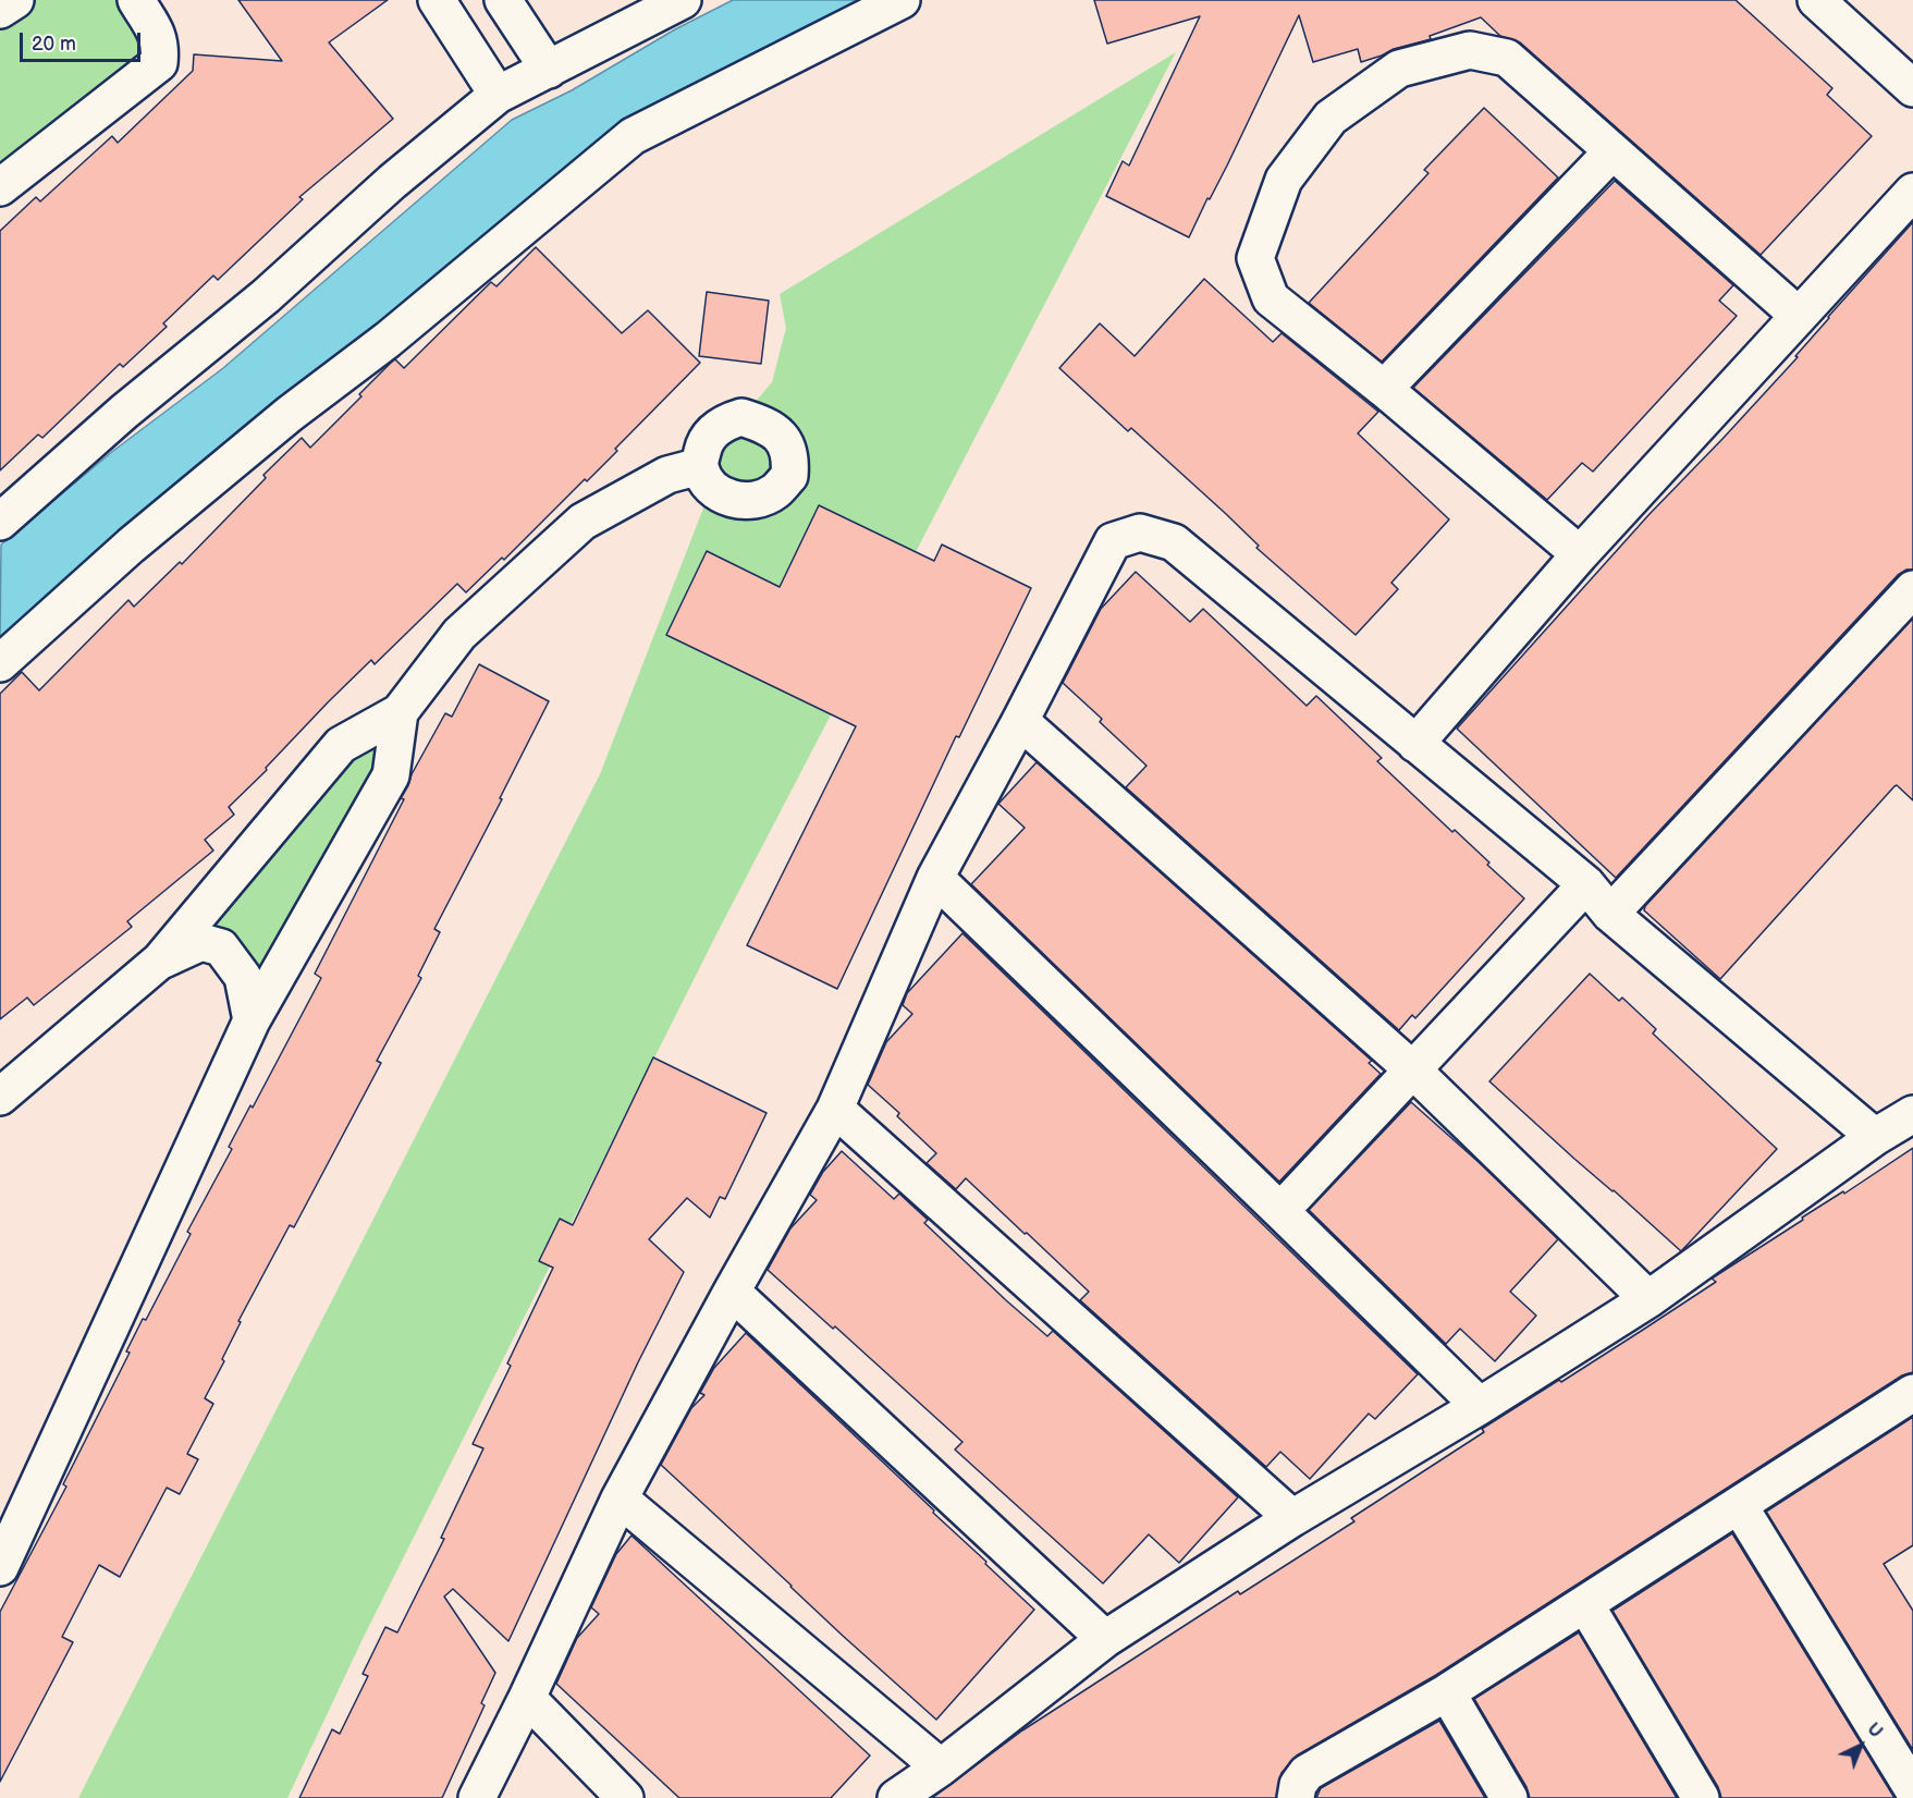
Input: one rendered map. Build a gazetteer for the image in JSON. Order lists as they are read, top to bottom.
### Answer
{
  "scale_bar": "20 m",
  "north": "top right"
}
